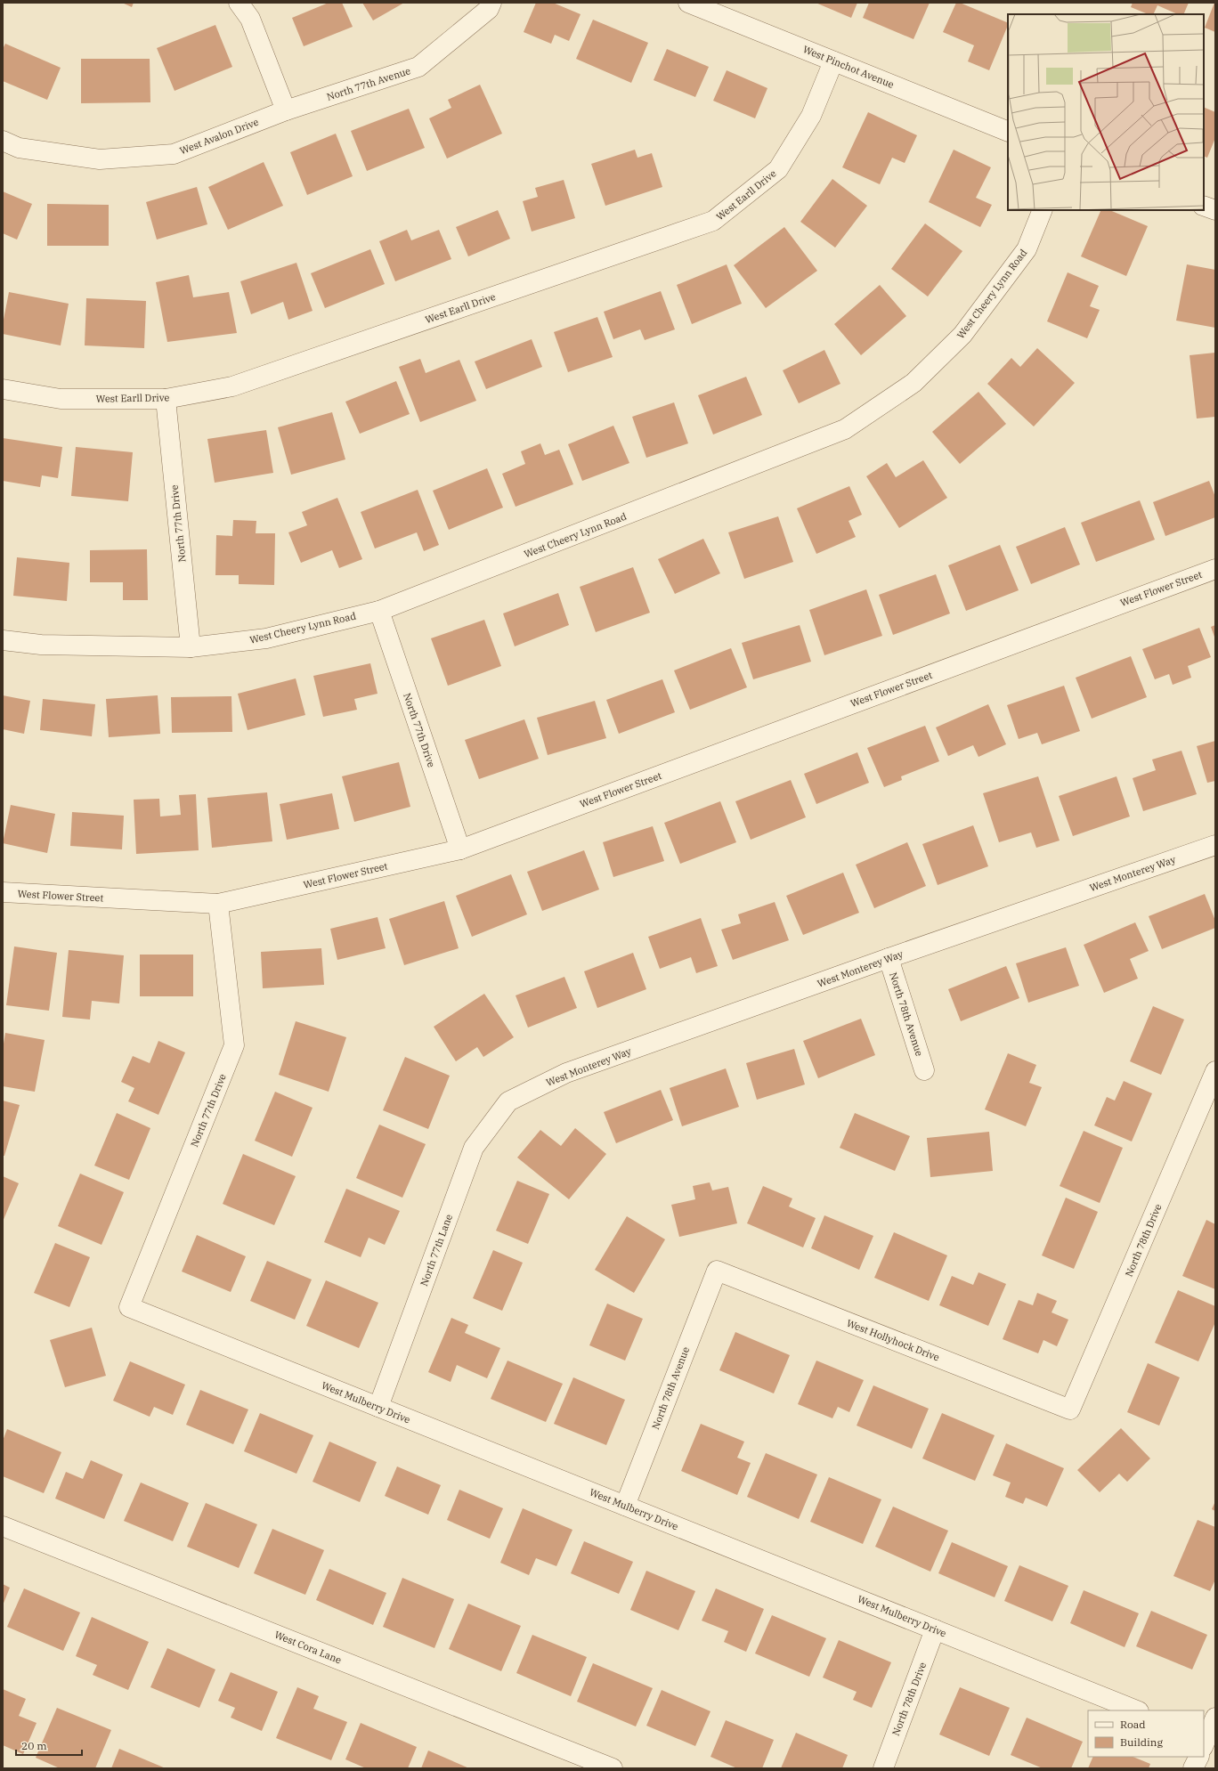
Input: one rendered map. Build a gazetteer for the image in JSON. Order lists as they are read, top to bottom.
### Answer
{
  "streets": {
    "street": [
      "West Pinchot Avenue",
      "North 77th Avenue",
      "West Avalon Drive",
      "West Earll Drive",
      "West Cheery Lynn Road",
      "North 77th Drive",
      "West Flower Street",
      "West Monterey Way",
      "North 78th Avenue",
      "North 78th Drive",
      "North 77th Lane",
      "West Hollyhock Drive",
      "West Mulberry Drive",
      "West Cora Lane"
    ]
  },
  "crossings": [
    ["West Pinchot Avenue", "West Earll Drive"],
    ["North 77th Avenue", "West Avalon Drive"],
    ["West Earll Drive", "North 77th Drive"],
    ["West Cheery Lynn Road", "North 77th Drive"],
    ["North 77th Drive", "West Flower Street"],
    ["North 77th Drive", "West Mulberry Drive"],
    ["West Monterey Way", "North 78th Avenue"],
    ["West Monterey Way", "North 77th Lane"],
    ["North 78th Avenue", "West Hollyhock Drive"],
    ["North 78th Avenue", "West Mulberry Drive"],
    ["North 78th Drive", "West Hollyhock Drive"],
    ["North 78th Drive", "West Mulberry Drive"],
    ["North 77th Lane", "West Mulberry Drive"]
  ],
  "legend": ["Road", "Building"],
  "scale_bar": "20 m"
}
